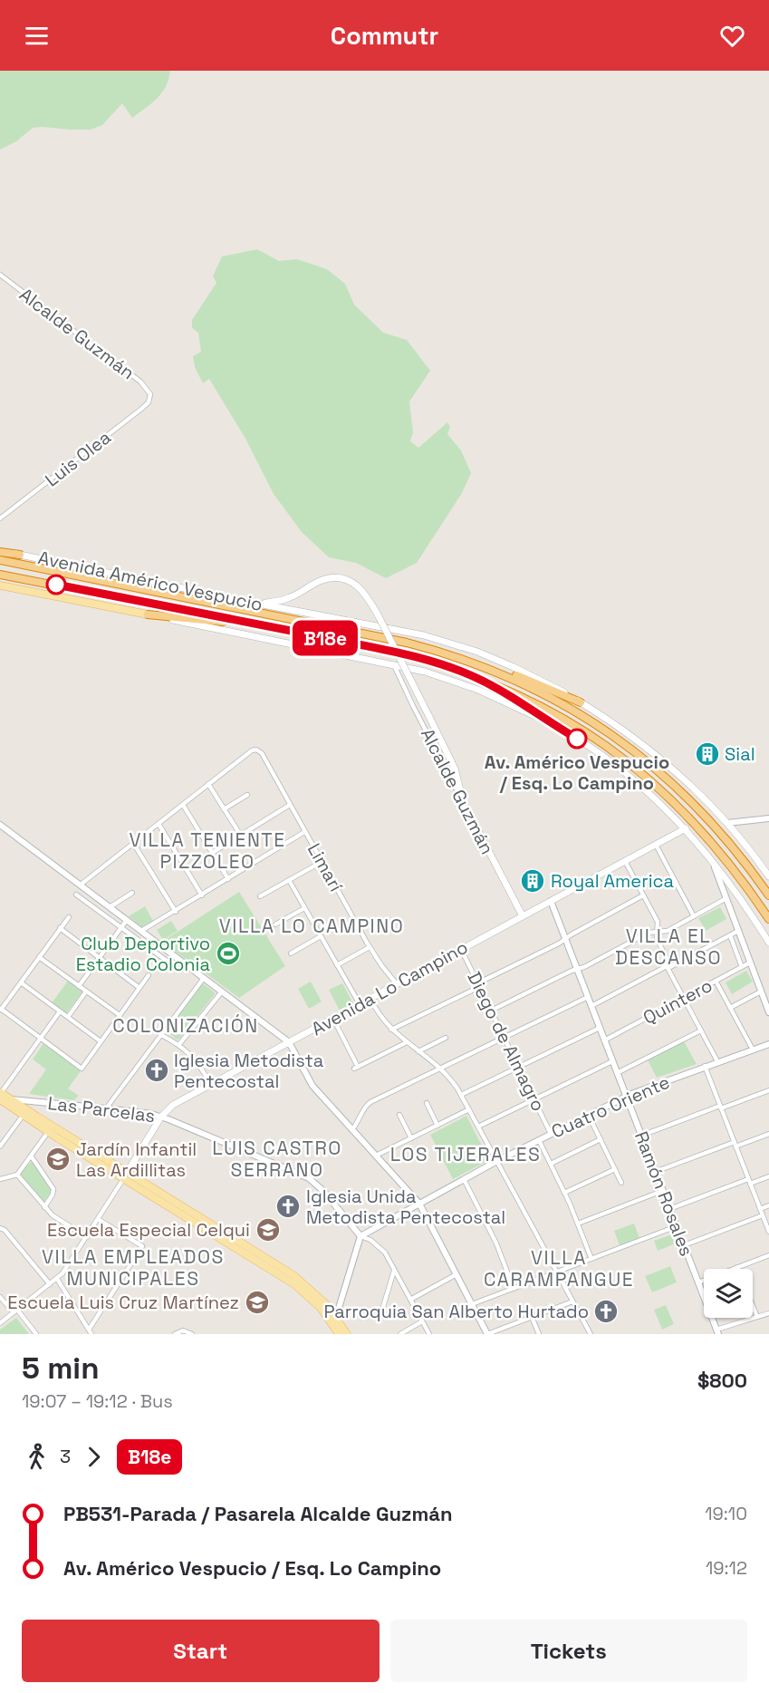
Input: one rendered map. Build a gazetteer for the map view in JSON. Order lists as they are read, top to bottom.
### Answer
{
  "streets": {
    "main road": ["Alcalde Guzmán", "Avenida Américo Vespucio", "Avenida Lo Campino"],
    "street": [
      "Luis Olea",
      "Limarí",
      "Quintero",
      "Diego de Almagro",
      "Cuatro Oriente",
      "Las Parcelas",
      "Ramón Rosales"
    ]
  },
  "crossings": [
    ["Alcalde Guzmán", "Luis Olea"],
    ["Alcalde Guzmán", "Avenida Américo Vespucio"],
    ["Alcalde Guzmán", "Avenida Lo Campino"],
    ["Avenida Américo Vespucio", "Avenida Lo Campino"],
    ["Limarí", "Avenida Lo Campino"],
    ["Avenida Lo Campino", "Diego de Almagro"],
    ["Avenida Lo Campino", "Las Parcelas"],
    ["Avenida Lo Campino", "Ramón Rosales"],
    ["Quintero", "Ramón Rosales"],
    ["Diego de Almagro", "Cuatro Oriente"],
    ["Cuatro Oriente", "Las Parcelas"],
    ["Cuatro Oriente", "Ramón Rosales"]
  ],
  "districts": [
    "VILLA TENIENTE PIZZOLEO",
    "VILLA LO CAMPINO",
    "VILLA EL DESCANSO",
    "COLONIZACIÓN",
    "LUIS CASTRO SERRANO",
    "LOS TIJERALES",
    "VILLA EMPLEADOS MUNICIPALES",
    "VILLA CARAMPANGUE"
  ],
  "places": {
    "other": ["Av. Américo Vespucio / Esq. Lo Campino"],
    "building": ["Sial", "Royal America"],
    "sports": ["Club Deportivo Estadio Colonia"],
    "church": ["Iglesia Metodista Pentecostal", "Iglesia Unida Metodista Pentecostal", "Parroquia San Alberto Hurtado"],
    "school or university": ["Jardín Infantil Las Ardillitas", "Escuela Especial Celqui", "Escuela Luis Cruz Martínez"]
  },
  "lines": ["bus line B18e"],
  "page": {
    "header": "Commutr",
    "on_map": "B18e",
    "heading": ["5 min", "19:07 – 19:12 · Bus", "$800"],
    "legs": ["3", "B18e"],
    "list": [
      {
        "name": "PB531-Parada / Pasarela Alcalde Guzmán",
        "value": "19:10"
      },
      {
        "name": "Av. Américo Vespucio / Esq. Lo Campino",
        "value": "19:12"
      }
    ],
    "buttons": ["Start", "Tickets"]
  }
}
